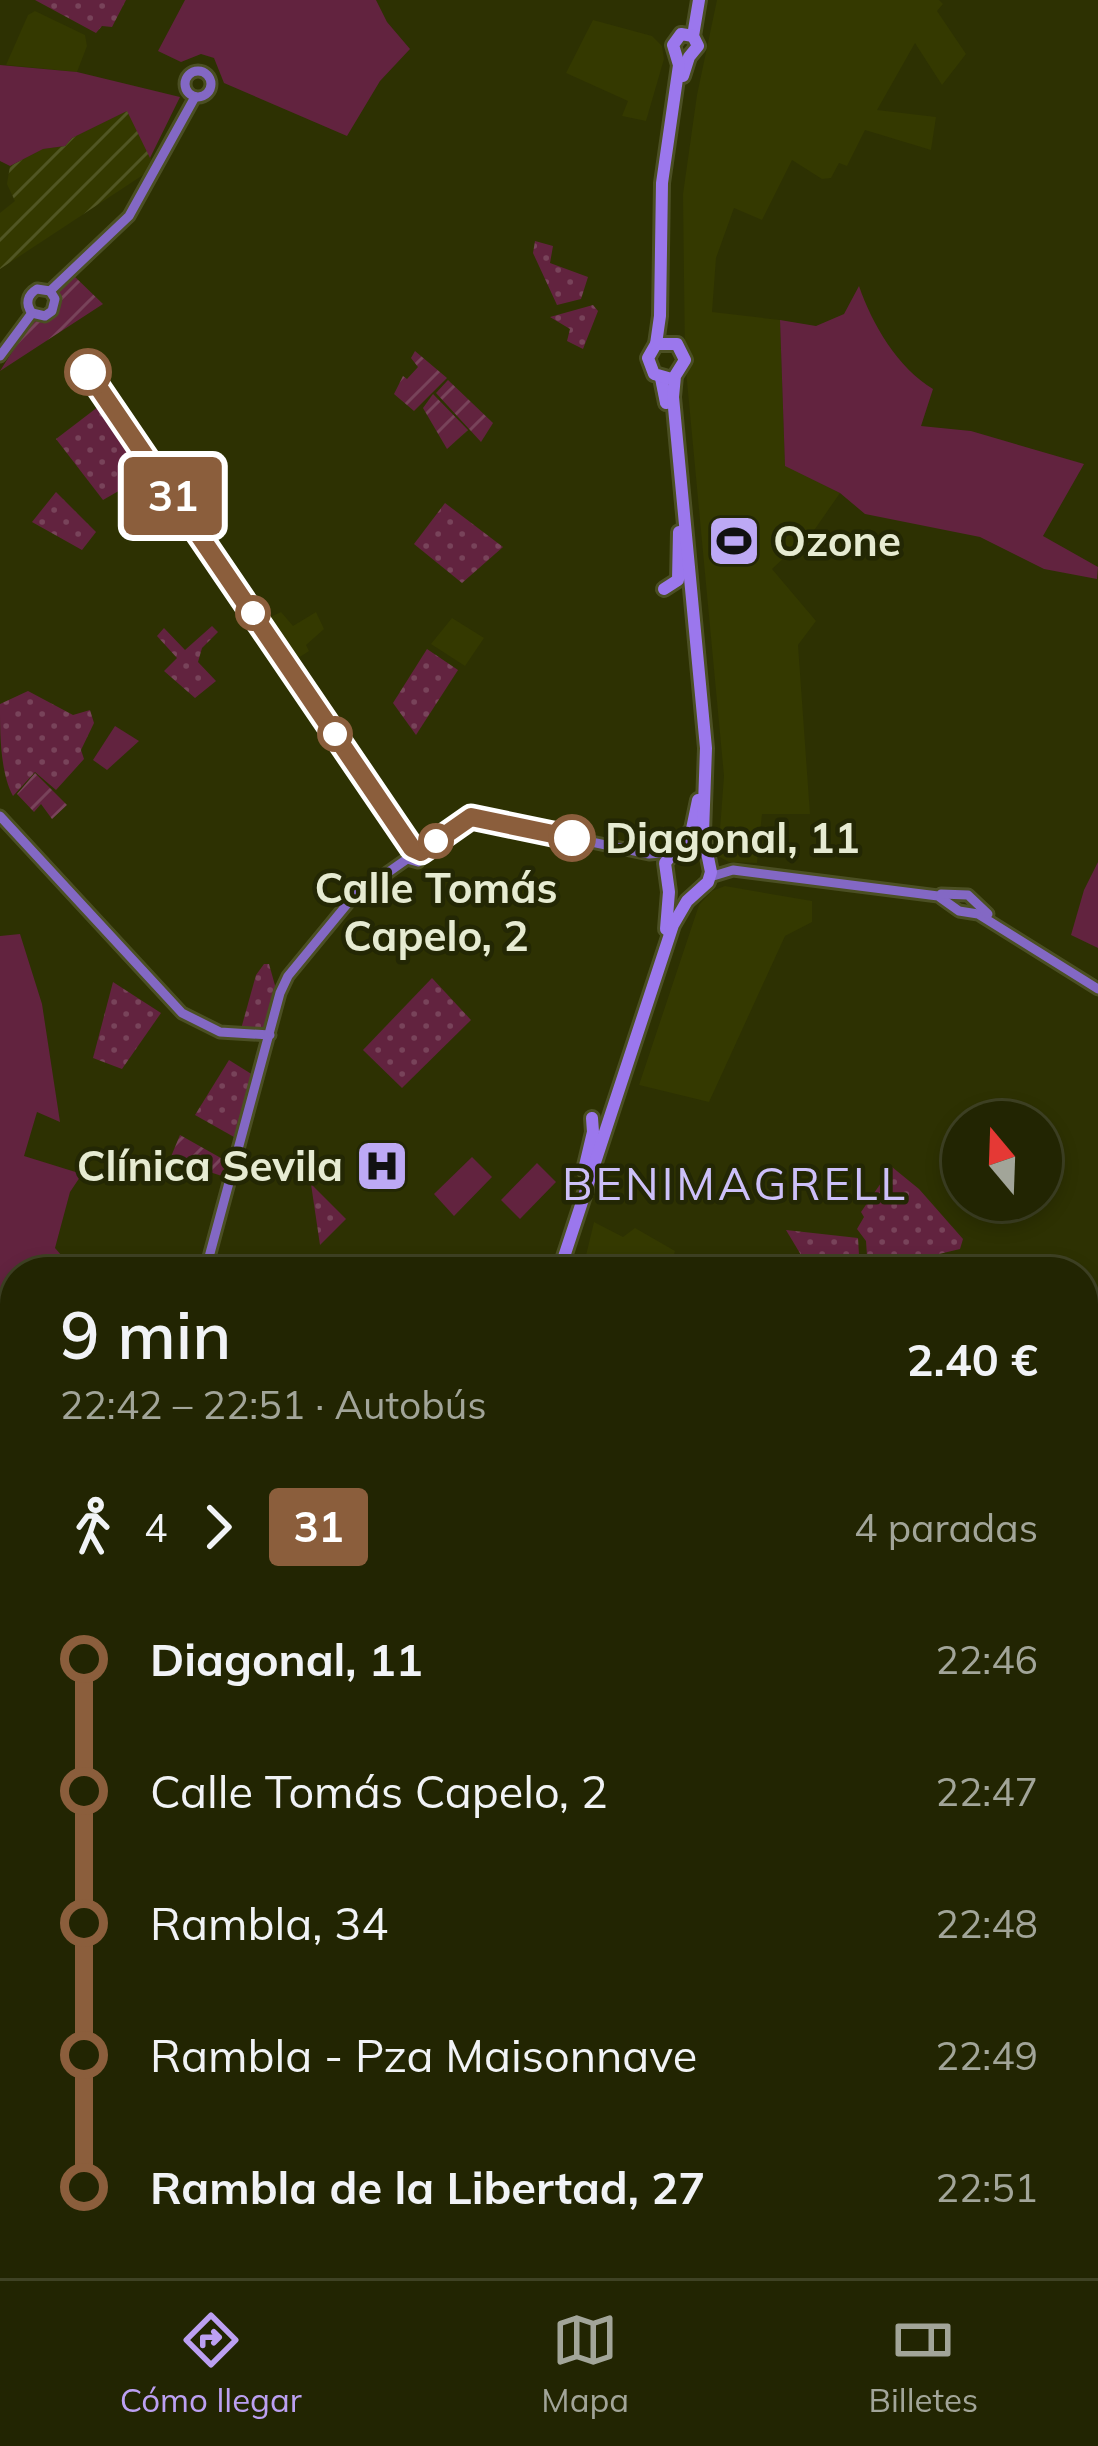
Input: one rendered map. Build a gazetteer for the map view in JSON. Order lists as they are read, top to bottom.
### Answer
{
  "districts": ["BENIMAGRELL"],
  "places": {
    "sports": ["Ozone"],
    "other": ["Diagonal, 11", "Calle Tomás Capelo, 2"],
    "hospital": ["Clínica Sevila"]
  },
  "lines": ["bus line 31"],
  "north": "top",
  "page": {
    "on_map": "31",
    "heading": ["9 min", "22:42 – 22:51 · Autobús", "2.40 €"],
    "legs": ["4", "31", "4 paradas"],
    "list": [
      {
        "name": "Diagonal, 11",
        "value": "22:46"
      },
      {
        "name": "Calle Tomás Capelo, 2",
        "value": "22:47"
      },
      {
        "name": "Rambla, 34",
        "value": "22:48"
      },
      {
        "name": "Rambla - Pza Maisonnave",
        "value": "22:49"
      },
      {
        "name": "Rambla de la Libertad, 27",
        "value": "22:51"
      }
    ],
    "tabs": ["Cómo llegar", "Mapa", "Billetes"]
  }
}
